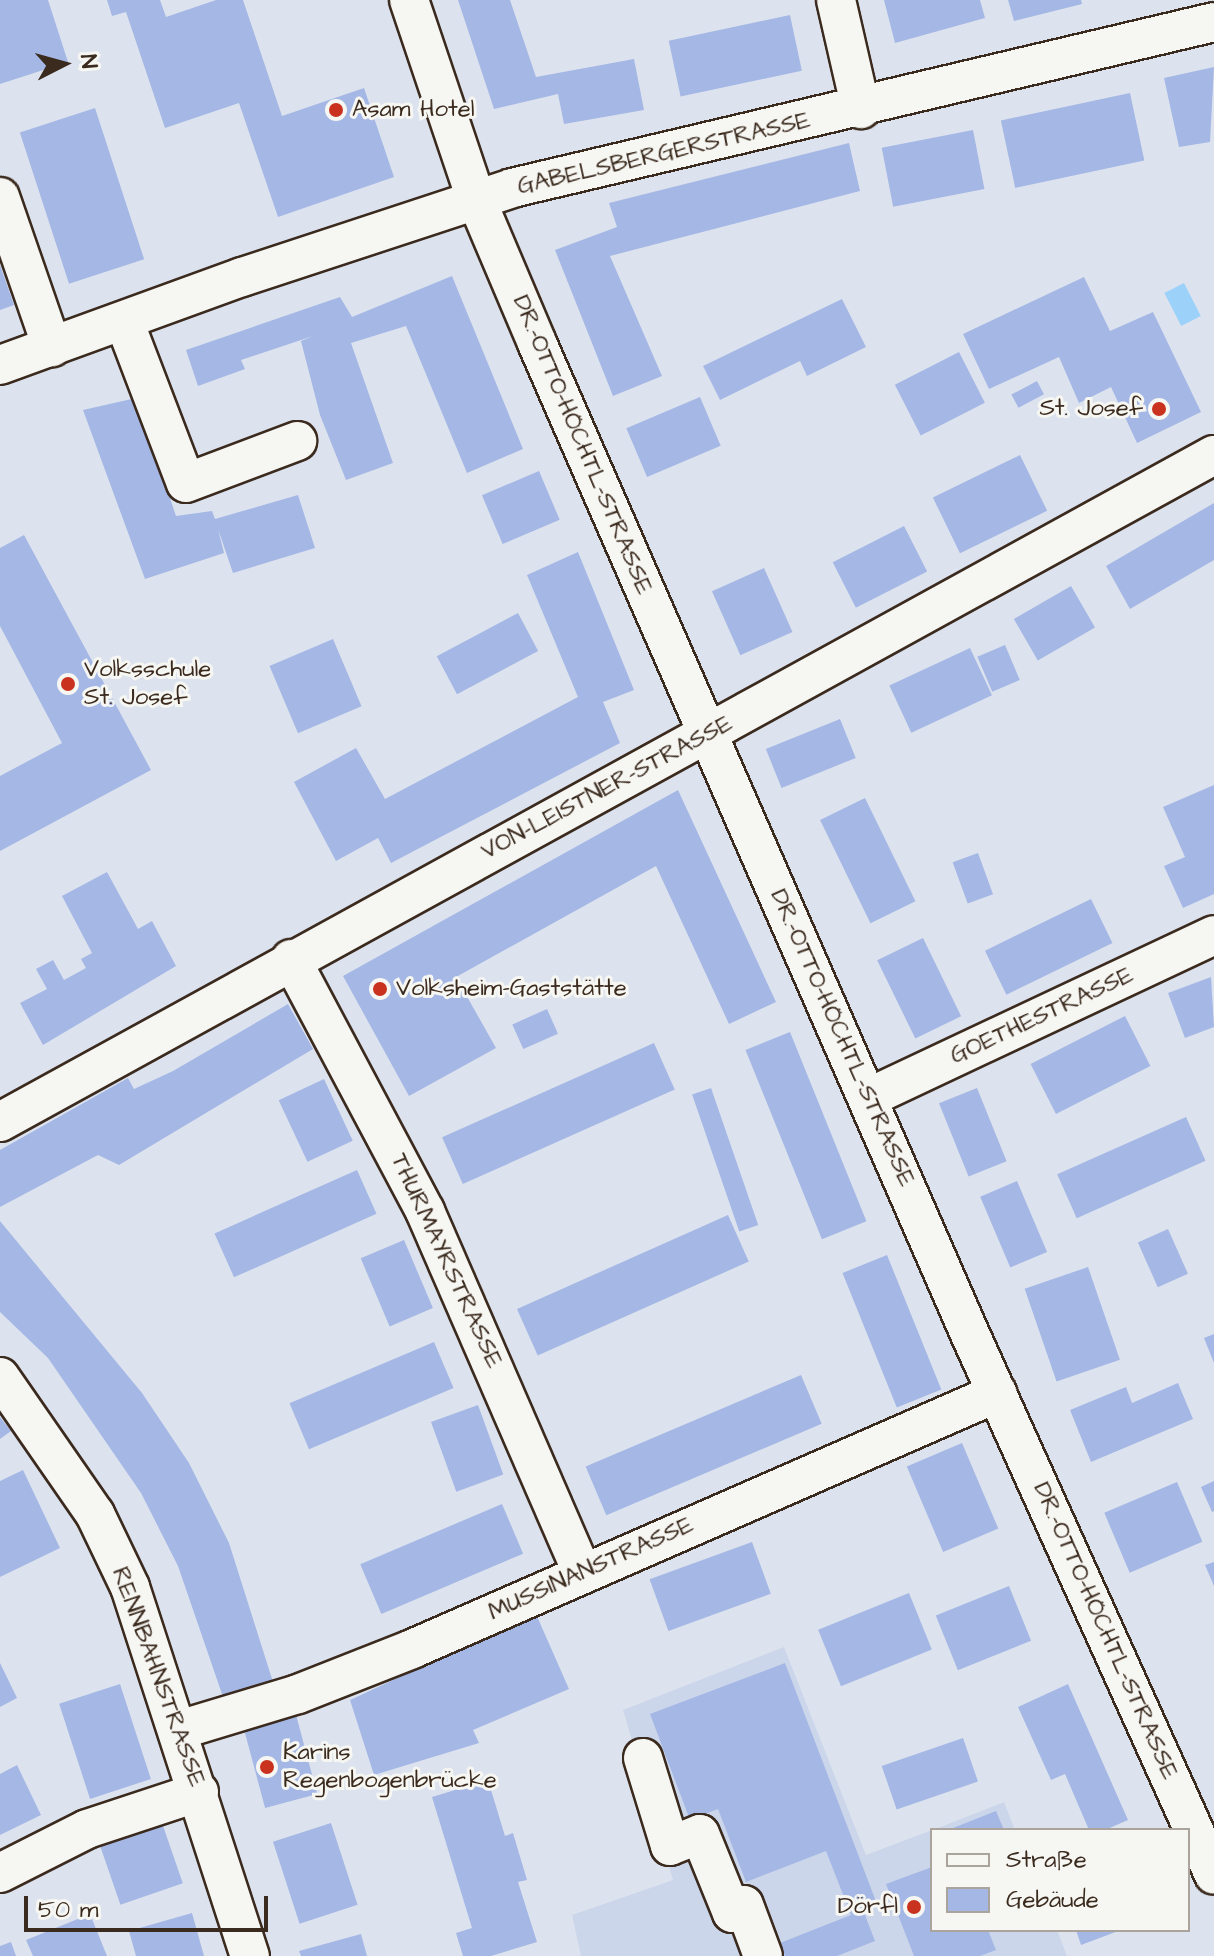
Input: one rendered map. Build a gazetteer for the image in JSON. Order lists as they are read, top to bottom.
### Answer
{
  "streets": {
    "street": [
      "GABELSBERGERSTRASSE",
      "DR.-OTTO-HÖCHTL-STRASSE",
      "VON-LEISTNER-STRASSE",
      "GOETHESTRASSE",
      "THURMAYRSTRASSE",
      "MUSSINANSTRASSE",
      "RENNBAHNSTRASSE"
    ]
  },
  "crossings": [
    ["GABELSBERGERSTRASSE", "DR.-OTTO-HÖCHTL-STRASSE"],
    ["DR.-OTTO-HÖCHTL-STRASSE", "VON-LEISTNER-STRASSE"],
    ["DR.-OTTO-HÖCHTL-STRASSE", "GOETHESTRASSE"],
    ["DR.-OTTO-HÖCHTL-STRASSE", "MUSSINANSTRASSE"],
    ["VON-LEISTNER-STRASSE", "THURMAYRSTRASSE"],
    ["THURMAYRSTRASSE", "MUSSINANSTRASSE"],
    ["MUSSINANSTRASSE", "RENNBAHNSTRASSE"]
  ],
  "places": [
    "Asam Hotel",
    "St. Josef",
    "Volksschule St. Josef",
    "Volksheim-Gaststätte",
    "Karins Regenbogenbrücke",
    "Dörfl"
  ],
  "legend": ["Straße", "Gebäude"],
  "scale_bar": "50 m",
  "north": "right"
}
